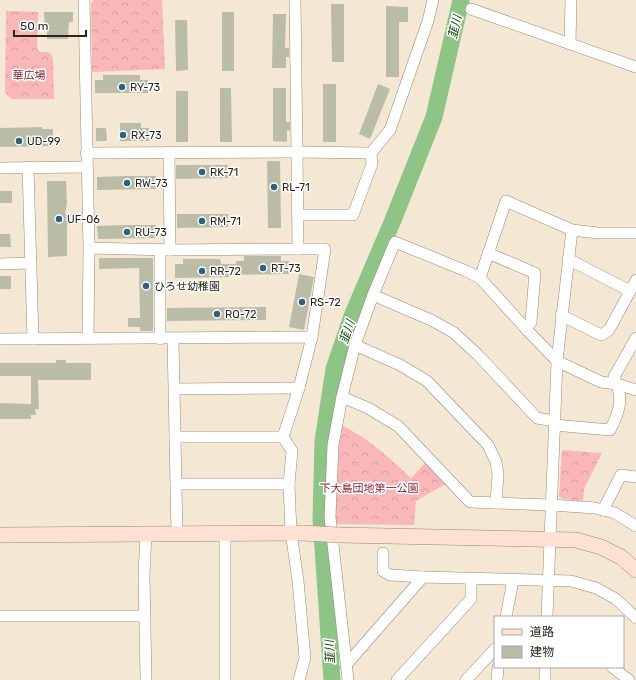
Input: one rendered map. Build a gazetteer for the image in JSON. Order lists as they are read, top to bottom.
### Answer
{
  "water": ["韮川"],
  "parks": ["華広場", "下大島団地第一公園"],
  "places": [
    "RY-73",
    "RX-73",
    "UD-99",
    "RK-71",
    "RW-73",
    "RL-71",
    "UF-06",
    "RM-71",
    "RU-73",
    "RT-73",
    "RR-72",
    "ひろせ幼稚園",
    "RS-72",
    "RQ-72"
  ],
  "legend": ["道路", "建物"],
  "scale_bar": "50 m"
}
